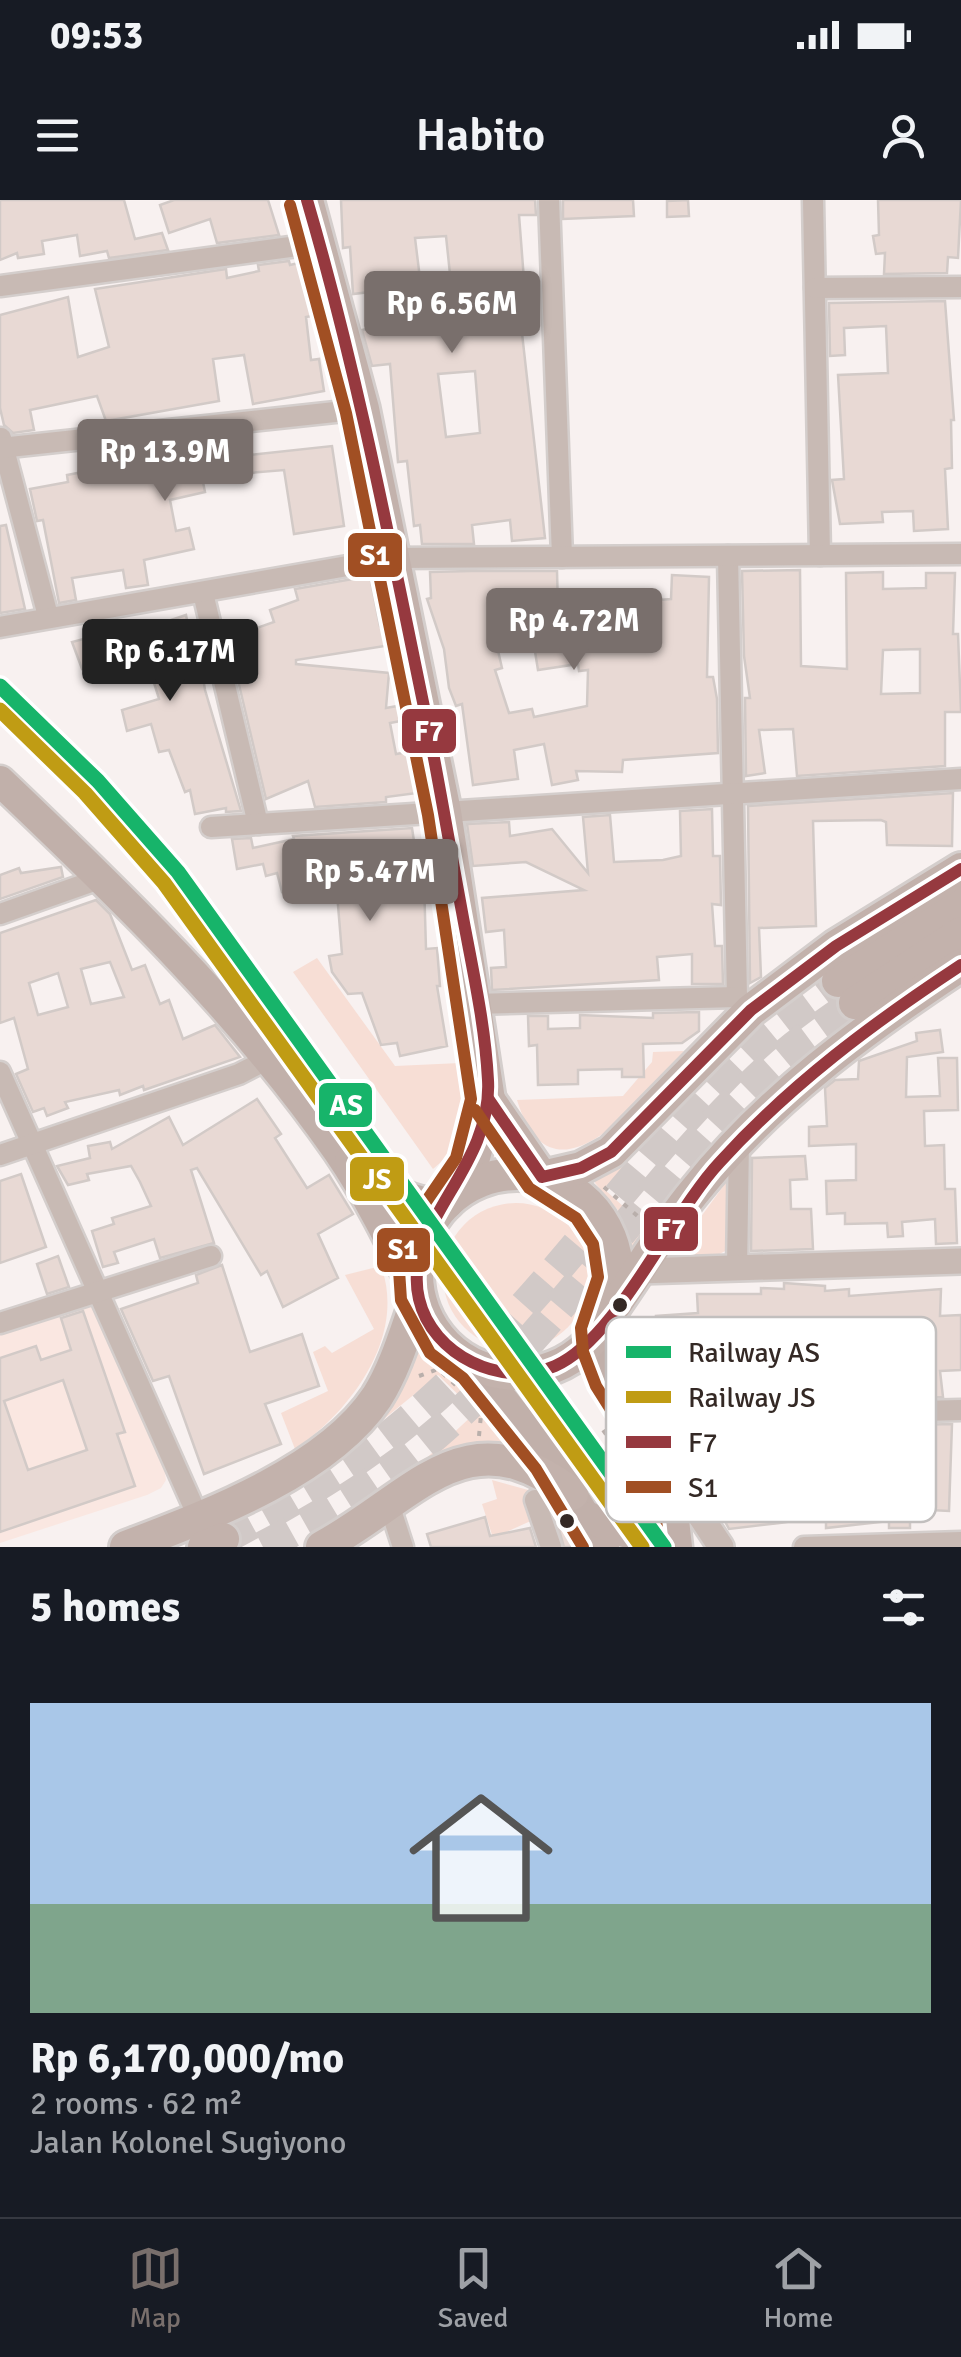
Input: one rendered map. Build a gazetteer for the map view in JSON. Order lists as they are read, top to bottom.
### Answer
{
  "lines": [
    "transit line F7",
    "transit line S1",
    "rail line AS",
    "rail line JS"
  ],
  "legend": [
    "Railway AS",
    "Railway JS",
    "F7",
    "S1"
  ],
  "page": {
    "status": "09:53",
    "header": "Habito",
    "price": [
      "Rp 6.56M",
      "Rp 13.9M",
      "Rp 4.72M",
      "Rp 6.17M",
      "Rp 5.47M"
    ],
    "heading": "5 homes",
    "list": [
      {
        "name": "Rp 6,170,000/mo",
        "note": "2 rooms · 62 m² · Jalan Kolonel Sugiyono"
      }
    ],
    "tabs": ["Map", "Saved", "Home"]
  }
}
